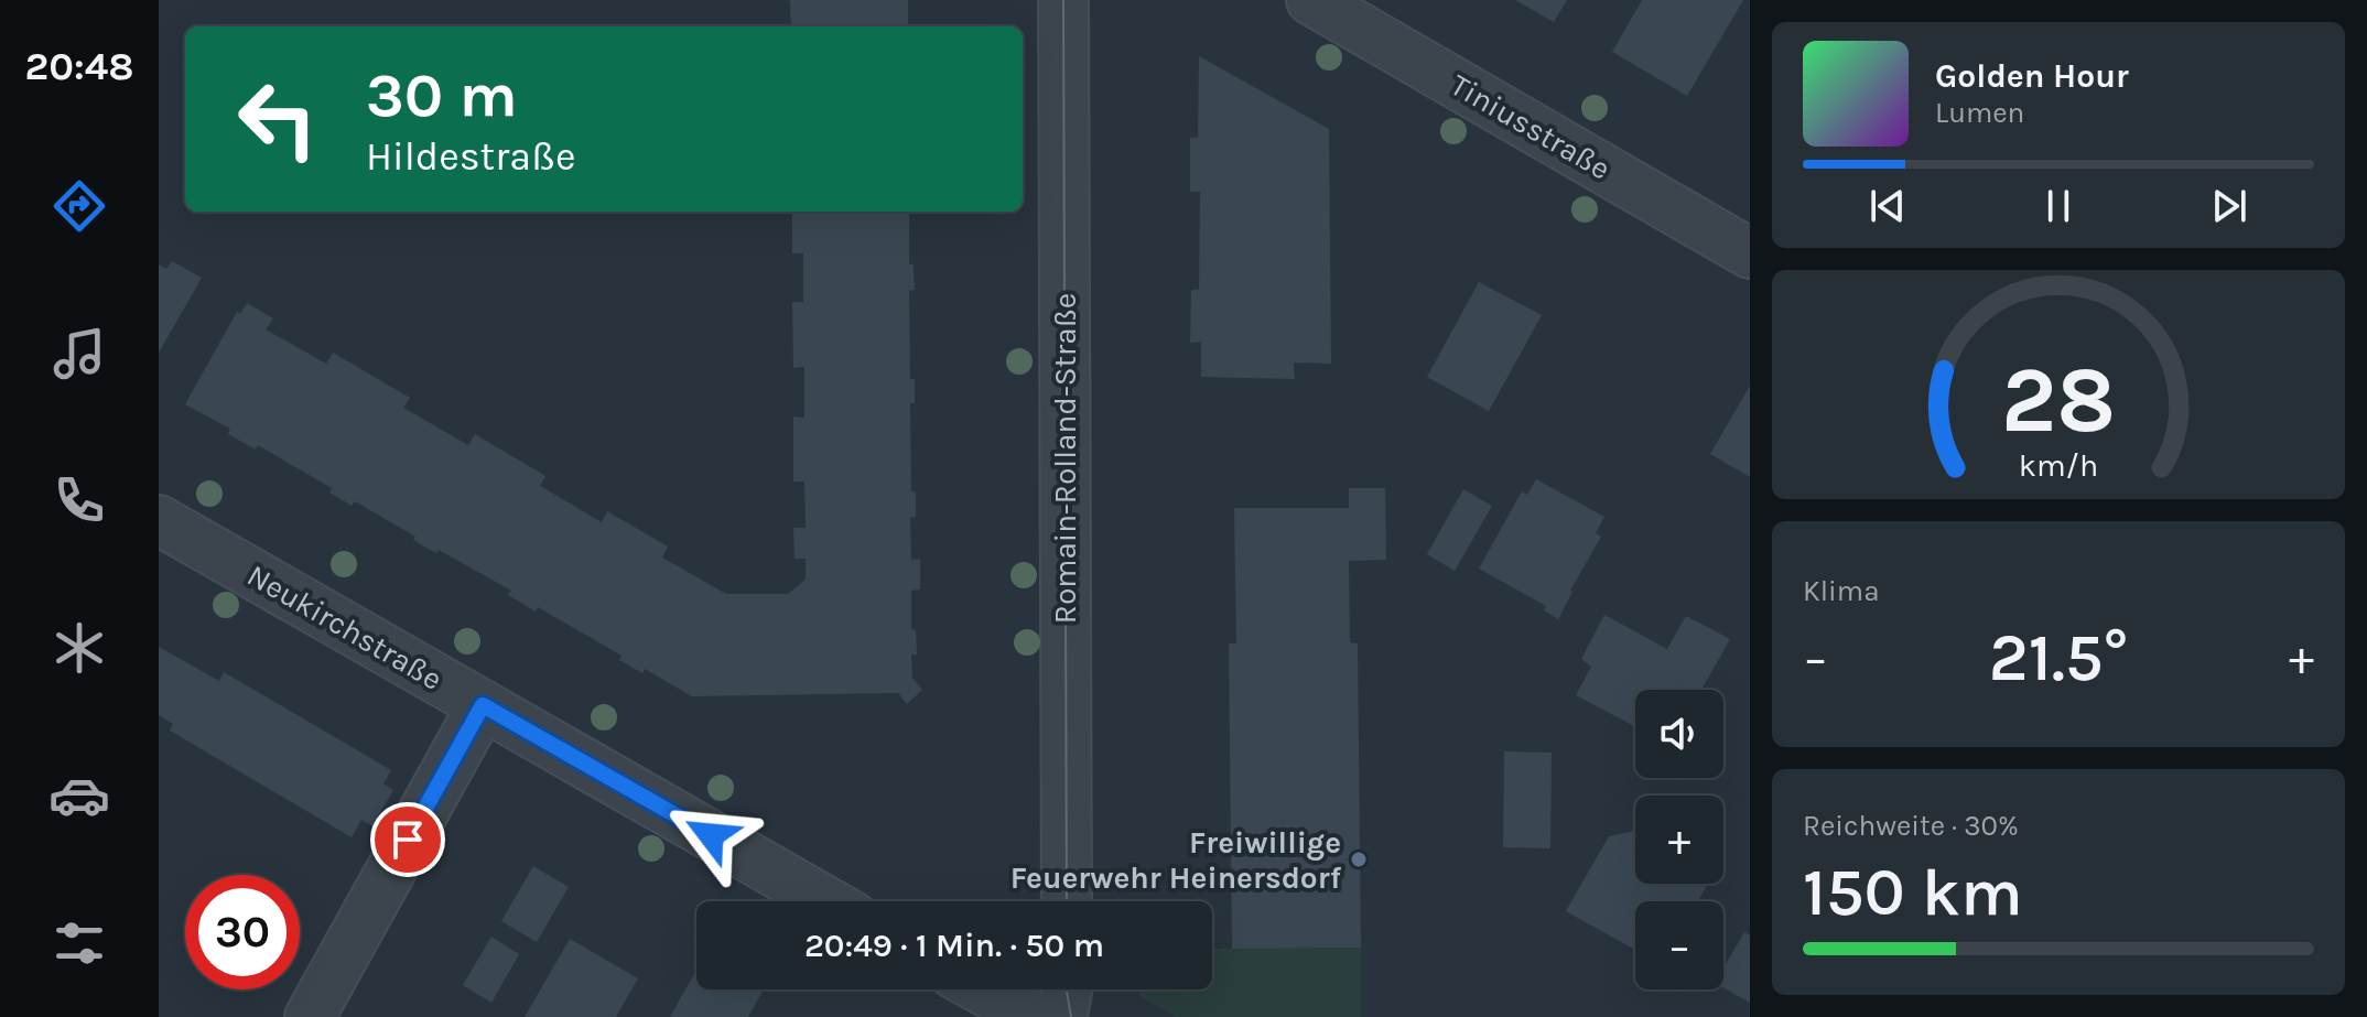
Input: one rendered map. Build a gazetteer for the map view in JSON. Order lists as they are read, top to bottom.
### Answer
{
  "streets": {
    "street": ["Tiniusstraße", "Romain-Rolland-Straße", "Neukirchstraße"]
  },
  "places": ["Freiwillige Feuerwehr Heinersdorf"],
  "page": {
    "tabs": "20:48",
    "turn": ["30 m", "Hildestraße"],
    "song": ["Golden Hour", "Lumen"],
    "tile": [
      "Klima",
      ["Reichweite · 30%", "150 km"]
    ],
    "heat": ["−", "21.5°", "+"],
    "map_buttons": ["+", "−"],
    "limit": "30",
    "trip": "20:49 · 1 Min. · 50 m",
    "gauge": ["28", "km/h"]
  }
}
